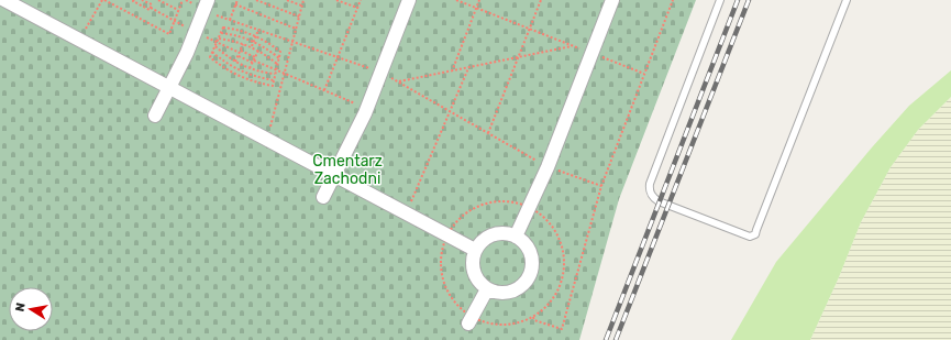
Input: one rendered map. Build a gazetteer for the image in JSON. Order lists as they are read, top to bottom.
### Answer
{
  "parks": ["Cmentarz Zachodni"],
  "north": "left"
}
